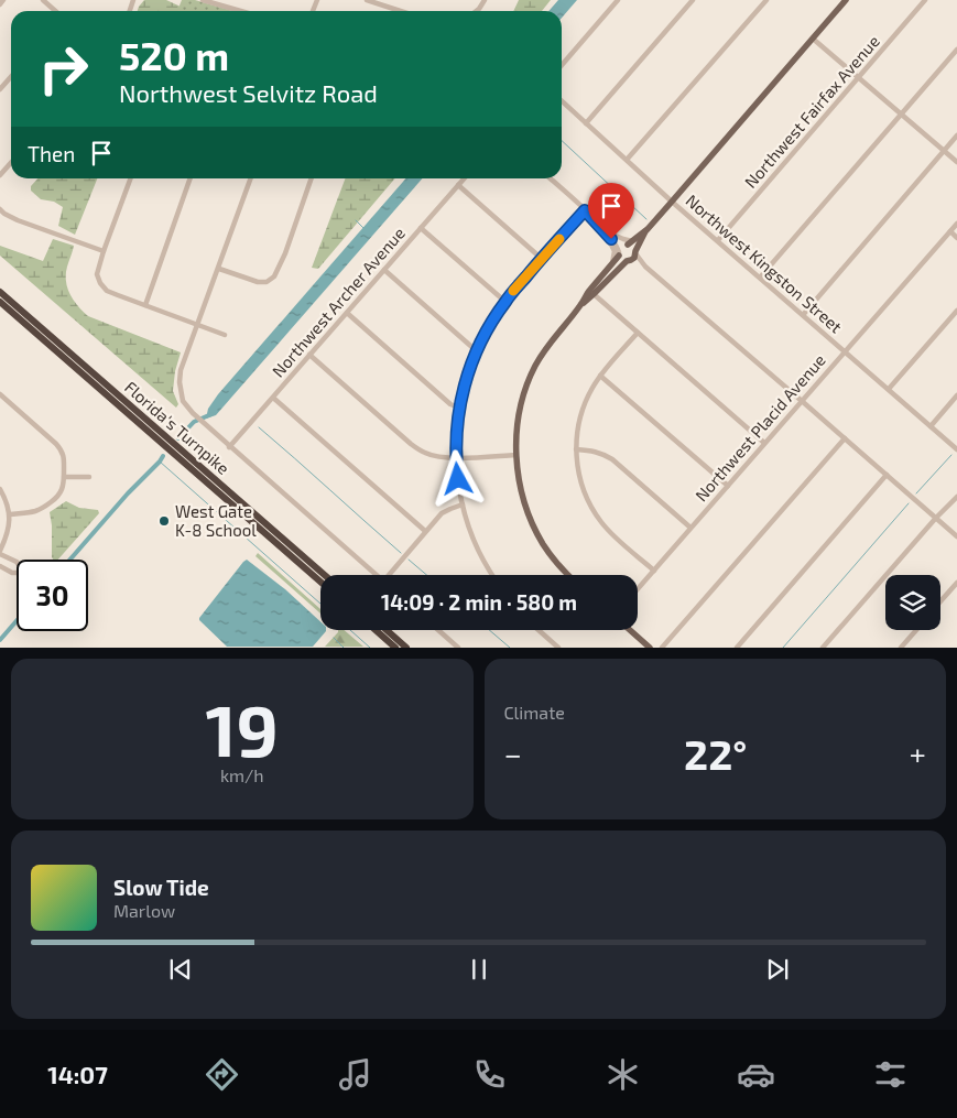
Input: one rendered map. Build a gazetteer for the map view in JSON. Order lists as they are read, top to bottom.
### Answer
{
  "streets": {
    "highway": ["Florida's Turnpike"],
    "street": [
      "Northwest Fairfax Avenue",
      "Northwest Kingston Street",
      "Northwest Archer Avenue",
      "Northwest Placid Avenue"
    ]
  },
  "crossings": [
    ["Northwest Fairfax Avenue", "Northwest Kingston Street"],
    ["Northwest Kingston Street", "Northwest Placid Avenue"]
  ],
  "places": ["West Gate K-8 School"],
  "page": {
    "turn": ["520 m", "Northwest Selvitz Road"],
    "then": "Then",
    "limit": "30",
    "trip": "14:09 · 2 min · 580 m",
    "tile": [
      ["19", "km/h"],
      "Climate"
    ],
    "heat": ["−", "22°", "+"],
    "song": ["Slow Tide", "Marlow"],
    "tabs": "14:07"
  }
}
